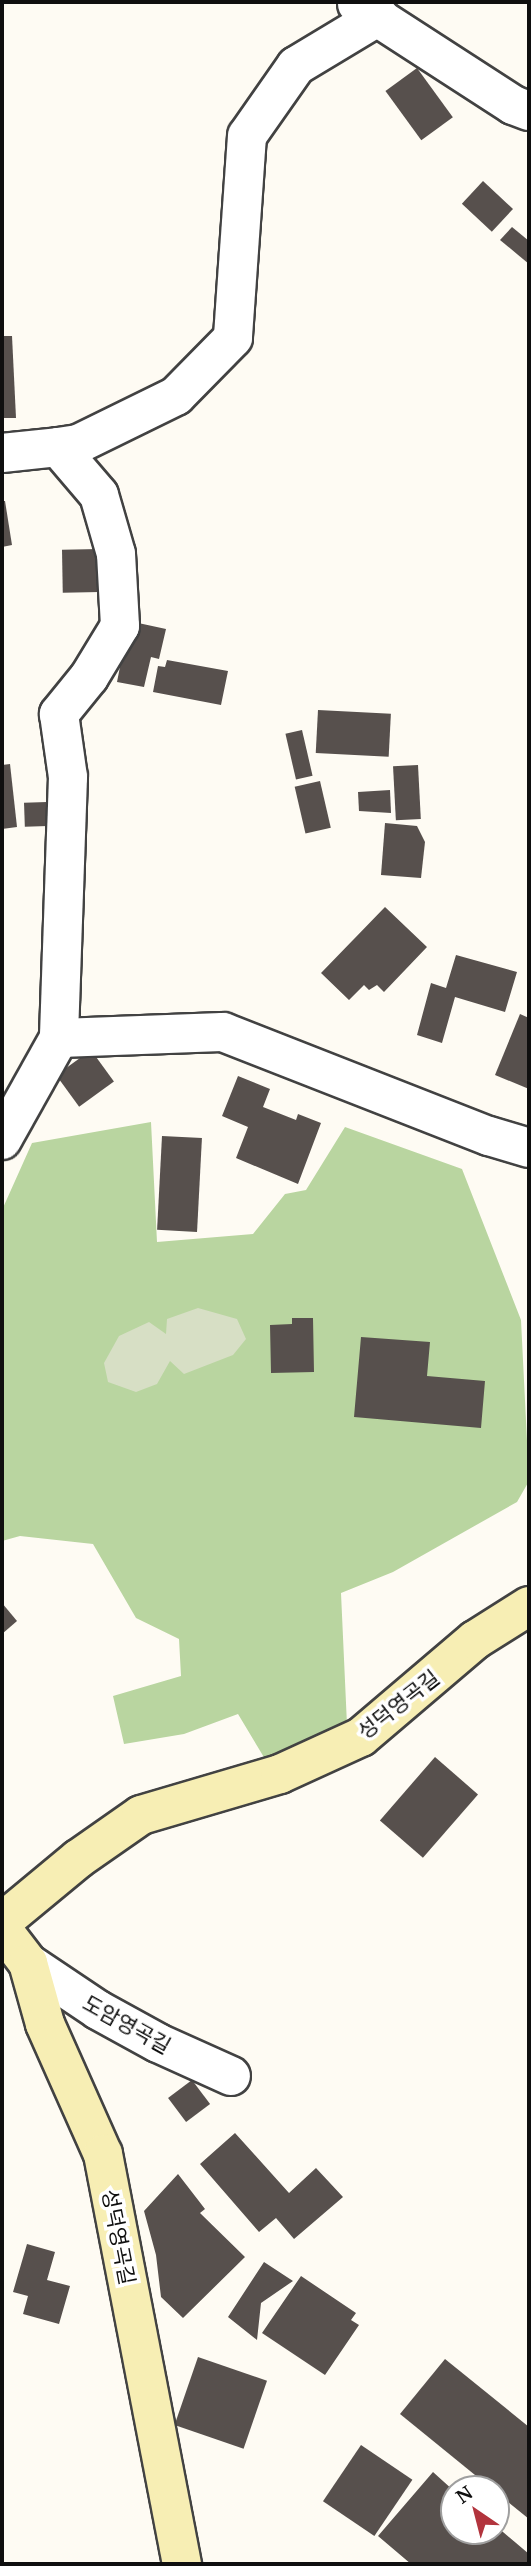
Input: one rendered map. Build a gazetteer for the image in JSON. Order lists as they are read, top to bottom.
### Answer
{
  "streets": {
    "main road": ["성덕영곡길"],
    "street": ["도암영곡길"]
  },
  "crossings": [
    ["성덕영곡길", "도암영곡길"]
  ],
  "north": "top left"
}
